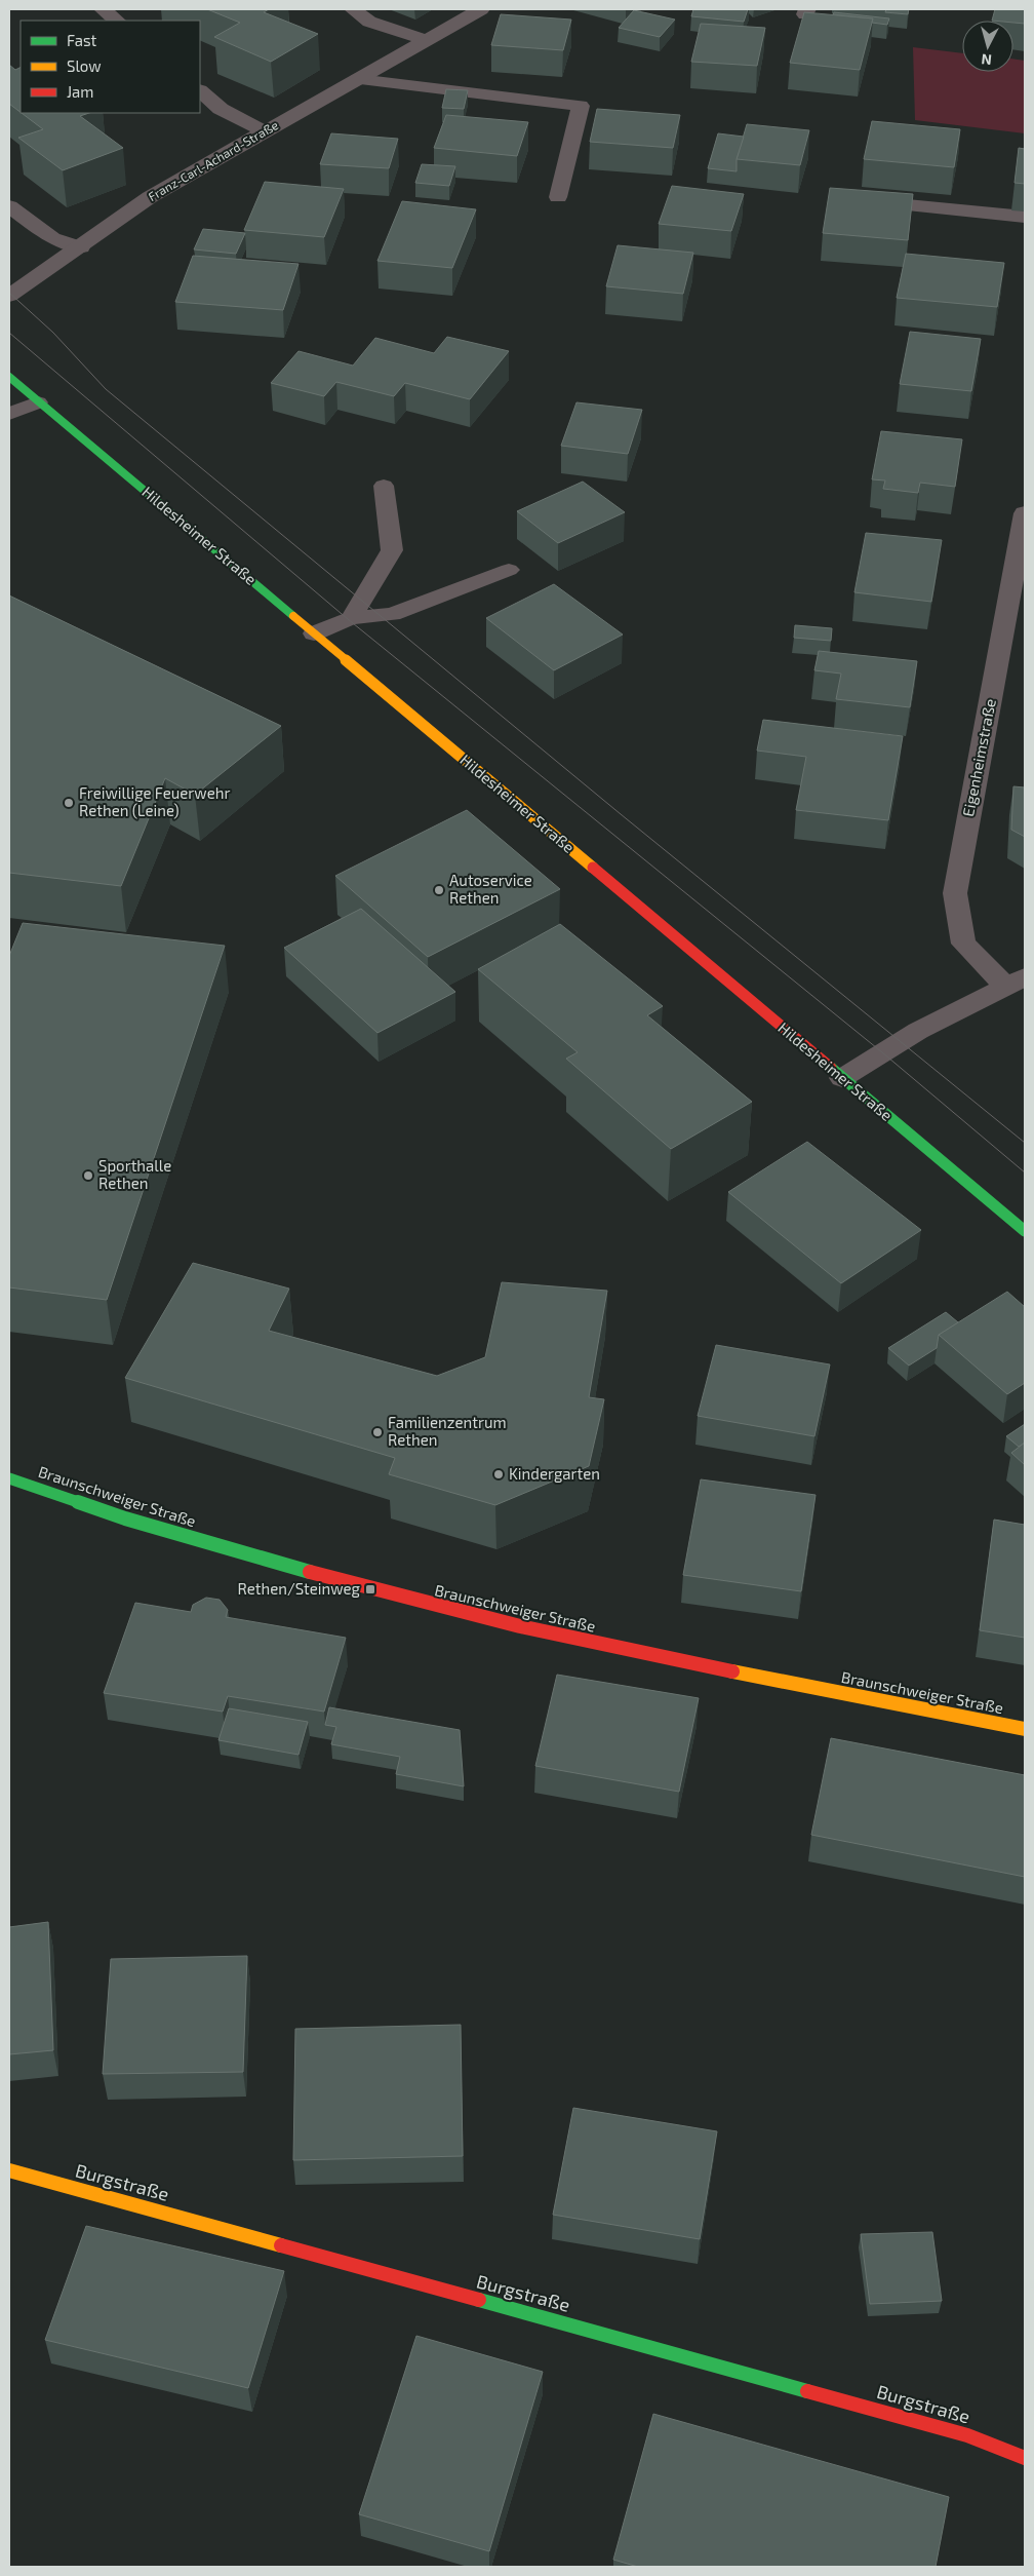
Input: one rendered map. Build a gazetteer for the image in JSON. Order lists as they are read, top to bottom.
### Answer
{
  "streets": {
    "street": [
      "Franz-Carl-Achard-Straße",
      "Hildesheimer Straße",
      "Eigenheimstraße",
      "Braunschweiger Straße",
      "Burgstraße"
    ]
  },
  "places": {
    "other": [
      "Freiwillige Feuerwehr Rethen (Leine)",
      "Autoservice Rethen",
      "Sporthalle Rethen",
      "Familienzentrum Rethen",
      "Kindergarten"
    ],
    "transit": ["Rethen/Steinweg"]
  },
  "legend": ["Fast", "Slow", "Jam"],
  "north": "bottom"
}
